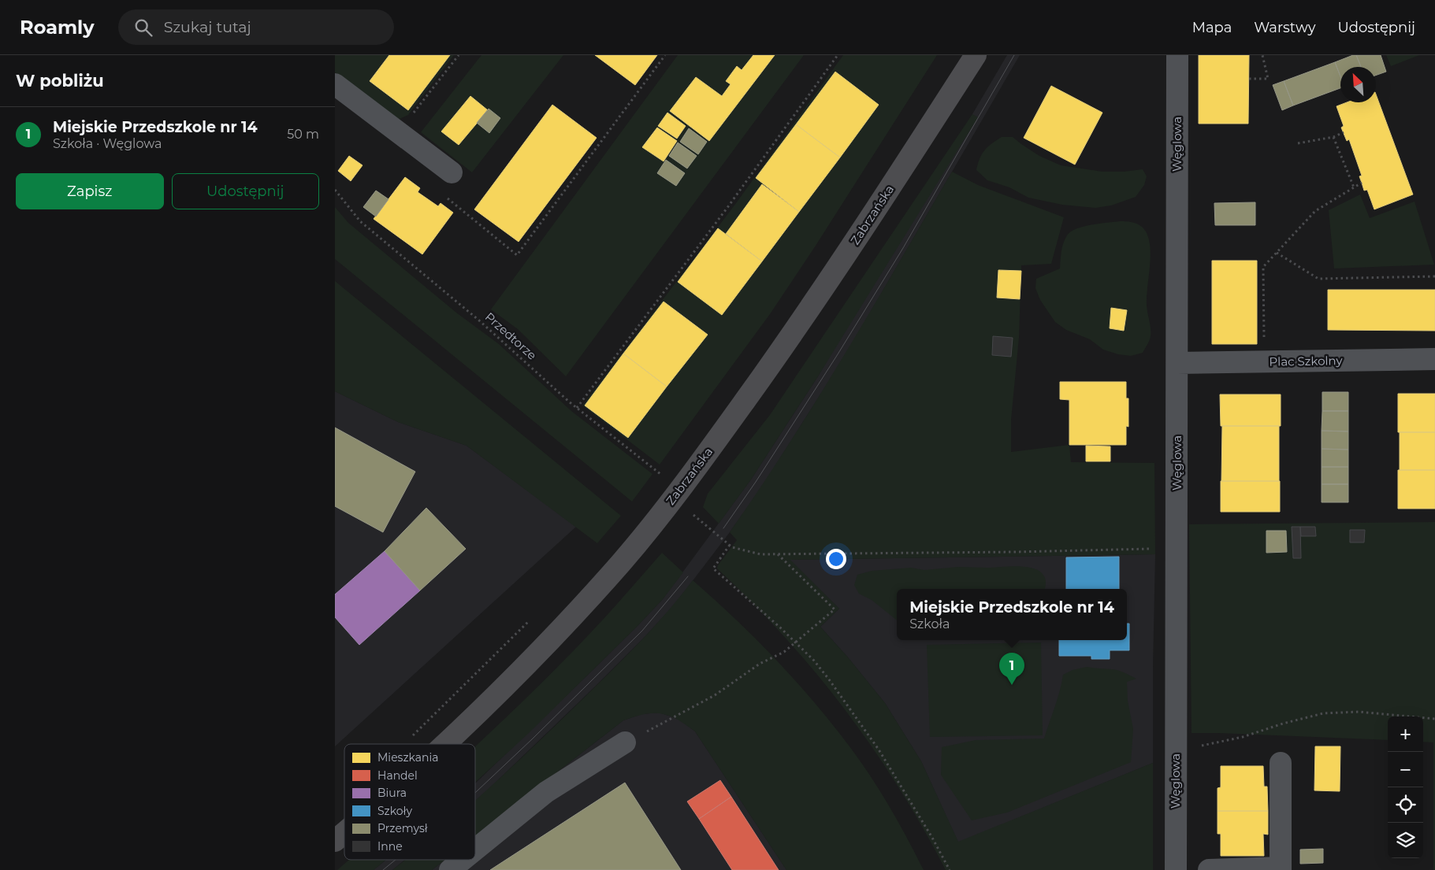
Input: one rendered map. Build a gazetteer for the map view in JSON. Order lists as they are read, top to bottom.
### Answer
{
  "streets": {
    "main road": ["Zabrzańska"],
    "street": ["Węglowa", "Plac Szkolny"],
    "path": ["Przedtorze"]
  },
  "crossings": [
    ["Węglowa", "Plac Szkolny"],
    ["Zabrzańska", "Przedtorze"]
  ],
  "legend": [
    "Mieszkania",
    "Handel",
    "Biura",
    "Szkoły",
    "Przemysł",
    "Inne"
  ],
  "north": "top left",
  "page": {
    "header": "Roamly",
    "search": "Szukaj tutaj",
    "nav": ["Mapa", "Warstwy", "Udostępnij"],
    "heading": "W pobliżu",
    "list": [
      {
        "mark": "1",
        "name": "Miejskie Przedszkole nr 14",
        "note": "Szkoła · Węglowa",
        "value": "50 m"
      }
    ],
    "buttons": ["Zapisz", "Udostępnij"],
    "popup": ["Miejskie Przedszkole nr 14", "Szkoła"],
    "pins": "1",
    "map_buttons": ["+", "−"]
  }
}
